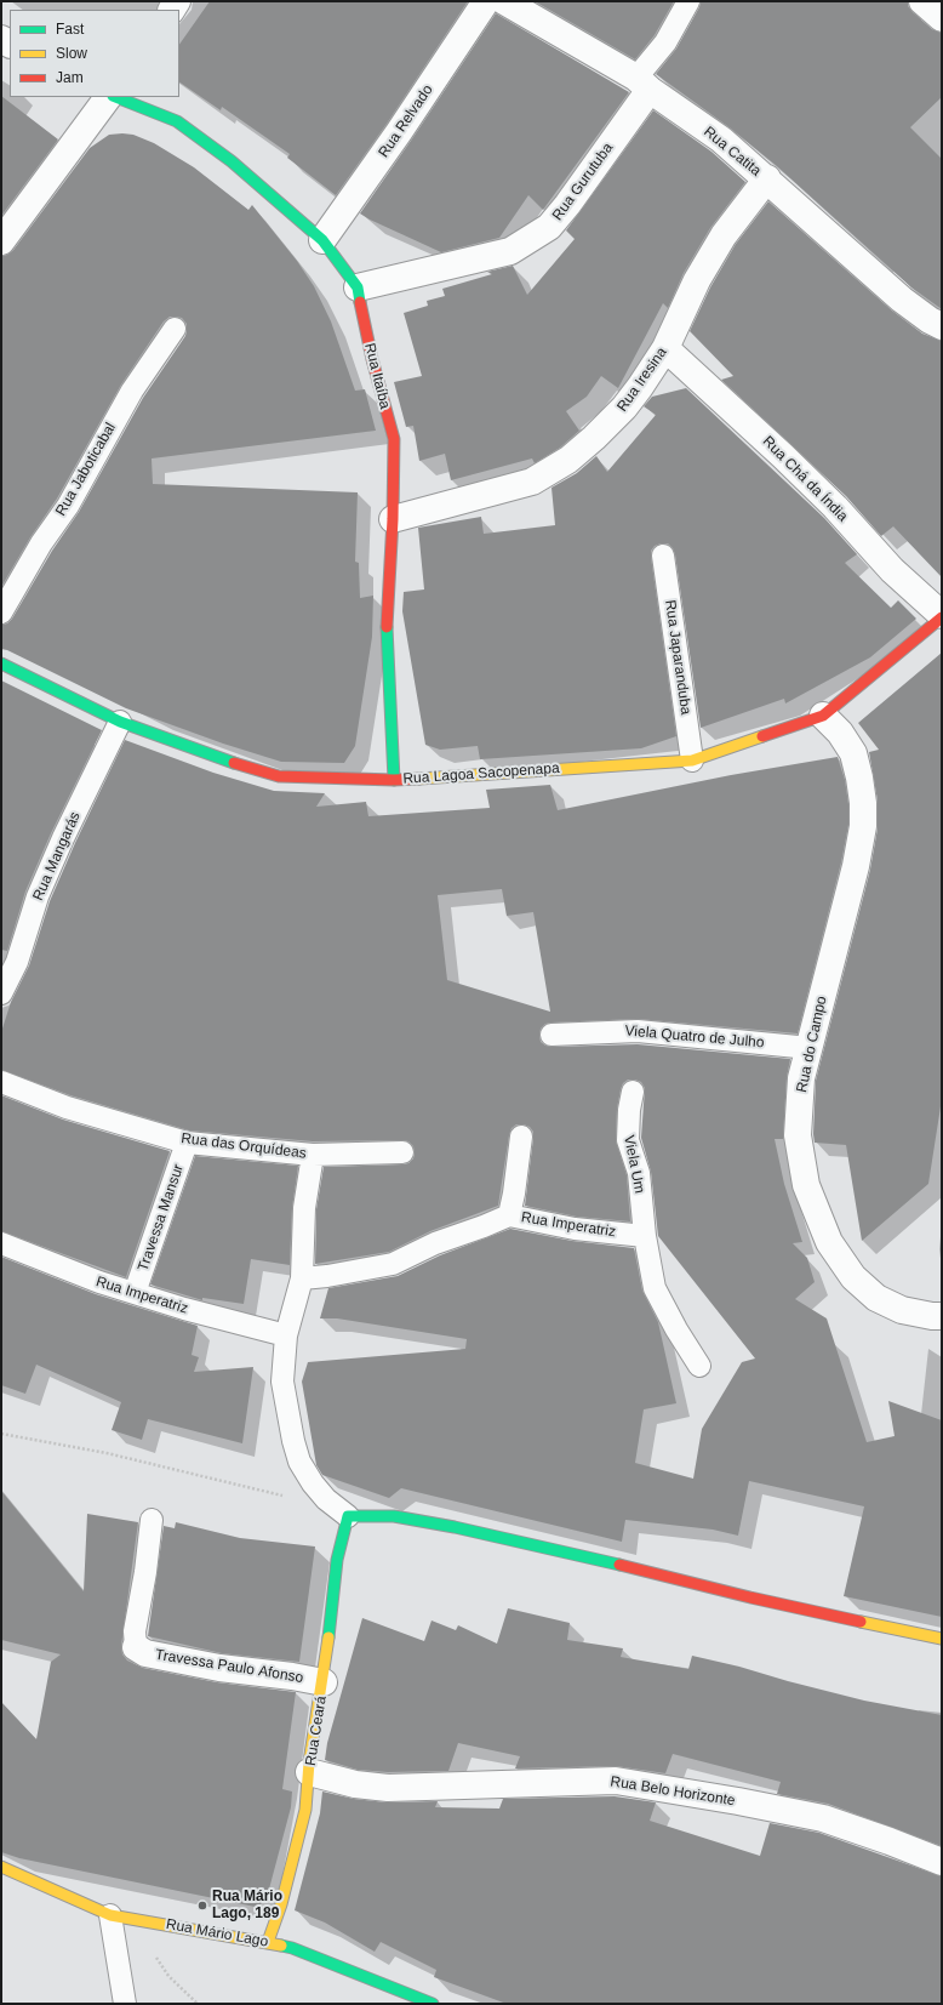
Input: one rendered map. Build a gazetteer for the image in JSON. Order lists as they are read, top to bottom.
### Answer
{
  "streets": {
    "street": [
      "Rua Relvado",
      "Rua Catita",
      "Rua Gurutuba",
      "Rua Itaíba",
      "Rua Iresina",
      "Rua Chá da Índia",
      "Rua Lagoa Sacopenapa",
      "Rua do Campo",
      "Travessa Paulo Afonso",
      "Rua Ceará",
      "Rua Belo Horizonte",
      "Rua Mário Lago"
    ],
    "lane": [
      "Rua Jaboticabal",
      "Rua Japaranduba",
      "Rua Mangarás",
      "Viela Quatro de Julho",
      "Rua das Orquídeas",
      "Viela Um",
      "Travessa Mansur",
      "Rua Imperatriz"
    ]
  },
  "crossings": [
    ["Rua Relvado", "Rua Itaíba"],
    ["Rua Catita", "Rua Gurutuba"],
    ["Rua Catita", "Rua Iresina"],
    ["Rua Gurutuba", "Rua Itaíba"],
    ["Rua Itaíba", "Rua Iresina"],
    ["Rua Itaíba", "Rua Lagoa Sacopenapa"],
    ["Rua Iresina", "Rua Chá da Índia"],
    ["Rua Chá da Índia", "Rua Lagoa Sacopenapa"],
    ["Rua Japaranduba", "Rua Lagoa Sacopenapa"],
    ["Rua Lagoa Sacopenapa", "Rua Mangarás"],
    ["Rua Lagoa Sacopenapa", "Rua do Campo"],
    ["Viela Quatro de Julho", "Rua do Campo"],
    ["Rua das Orquídeas", "Travessa Mansur"],
    ["Rua das Orquídeas", "Rua Imperatriz"],
    ["Rua das Orquídeas", "Rua Ceará"],
    ["Viela Um", "Rua Imperatriz"],
    ["Travessa Mansur", "Rua Imperatriz"],
    ["Travessa Paulo Afonso", "Rua Ceará"],
    ["Rua Ceará", "Rua Belo Horizonte"],
    ["Rua Ceará", "Rua Mário Lago"]
  ],
  "places": ["Rua Mário Lago, 189"],
  "legend": ["Fast", "Slow", "Jam"]
}
